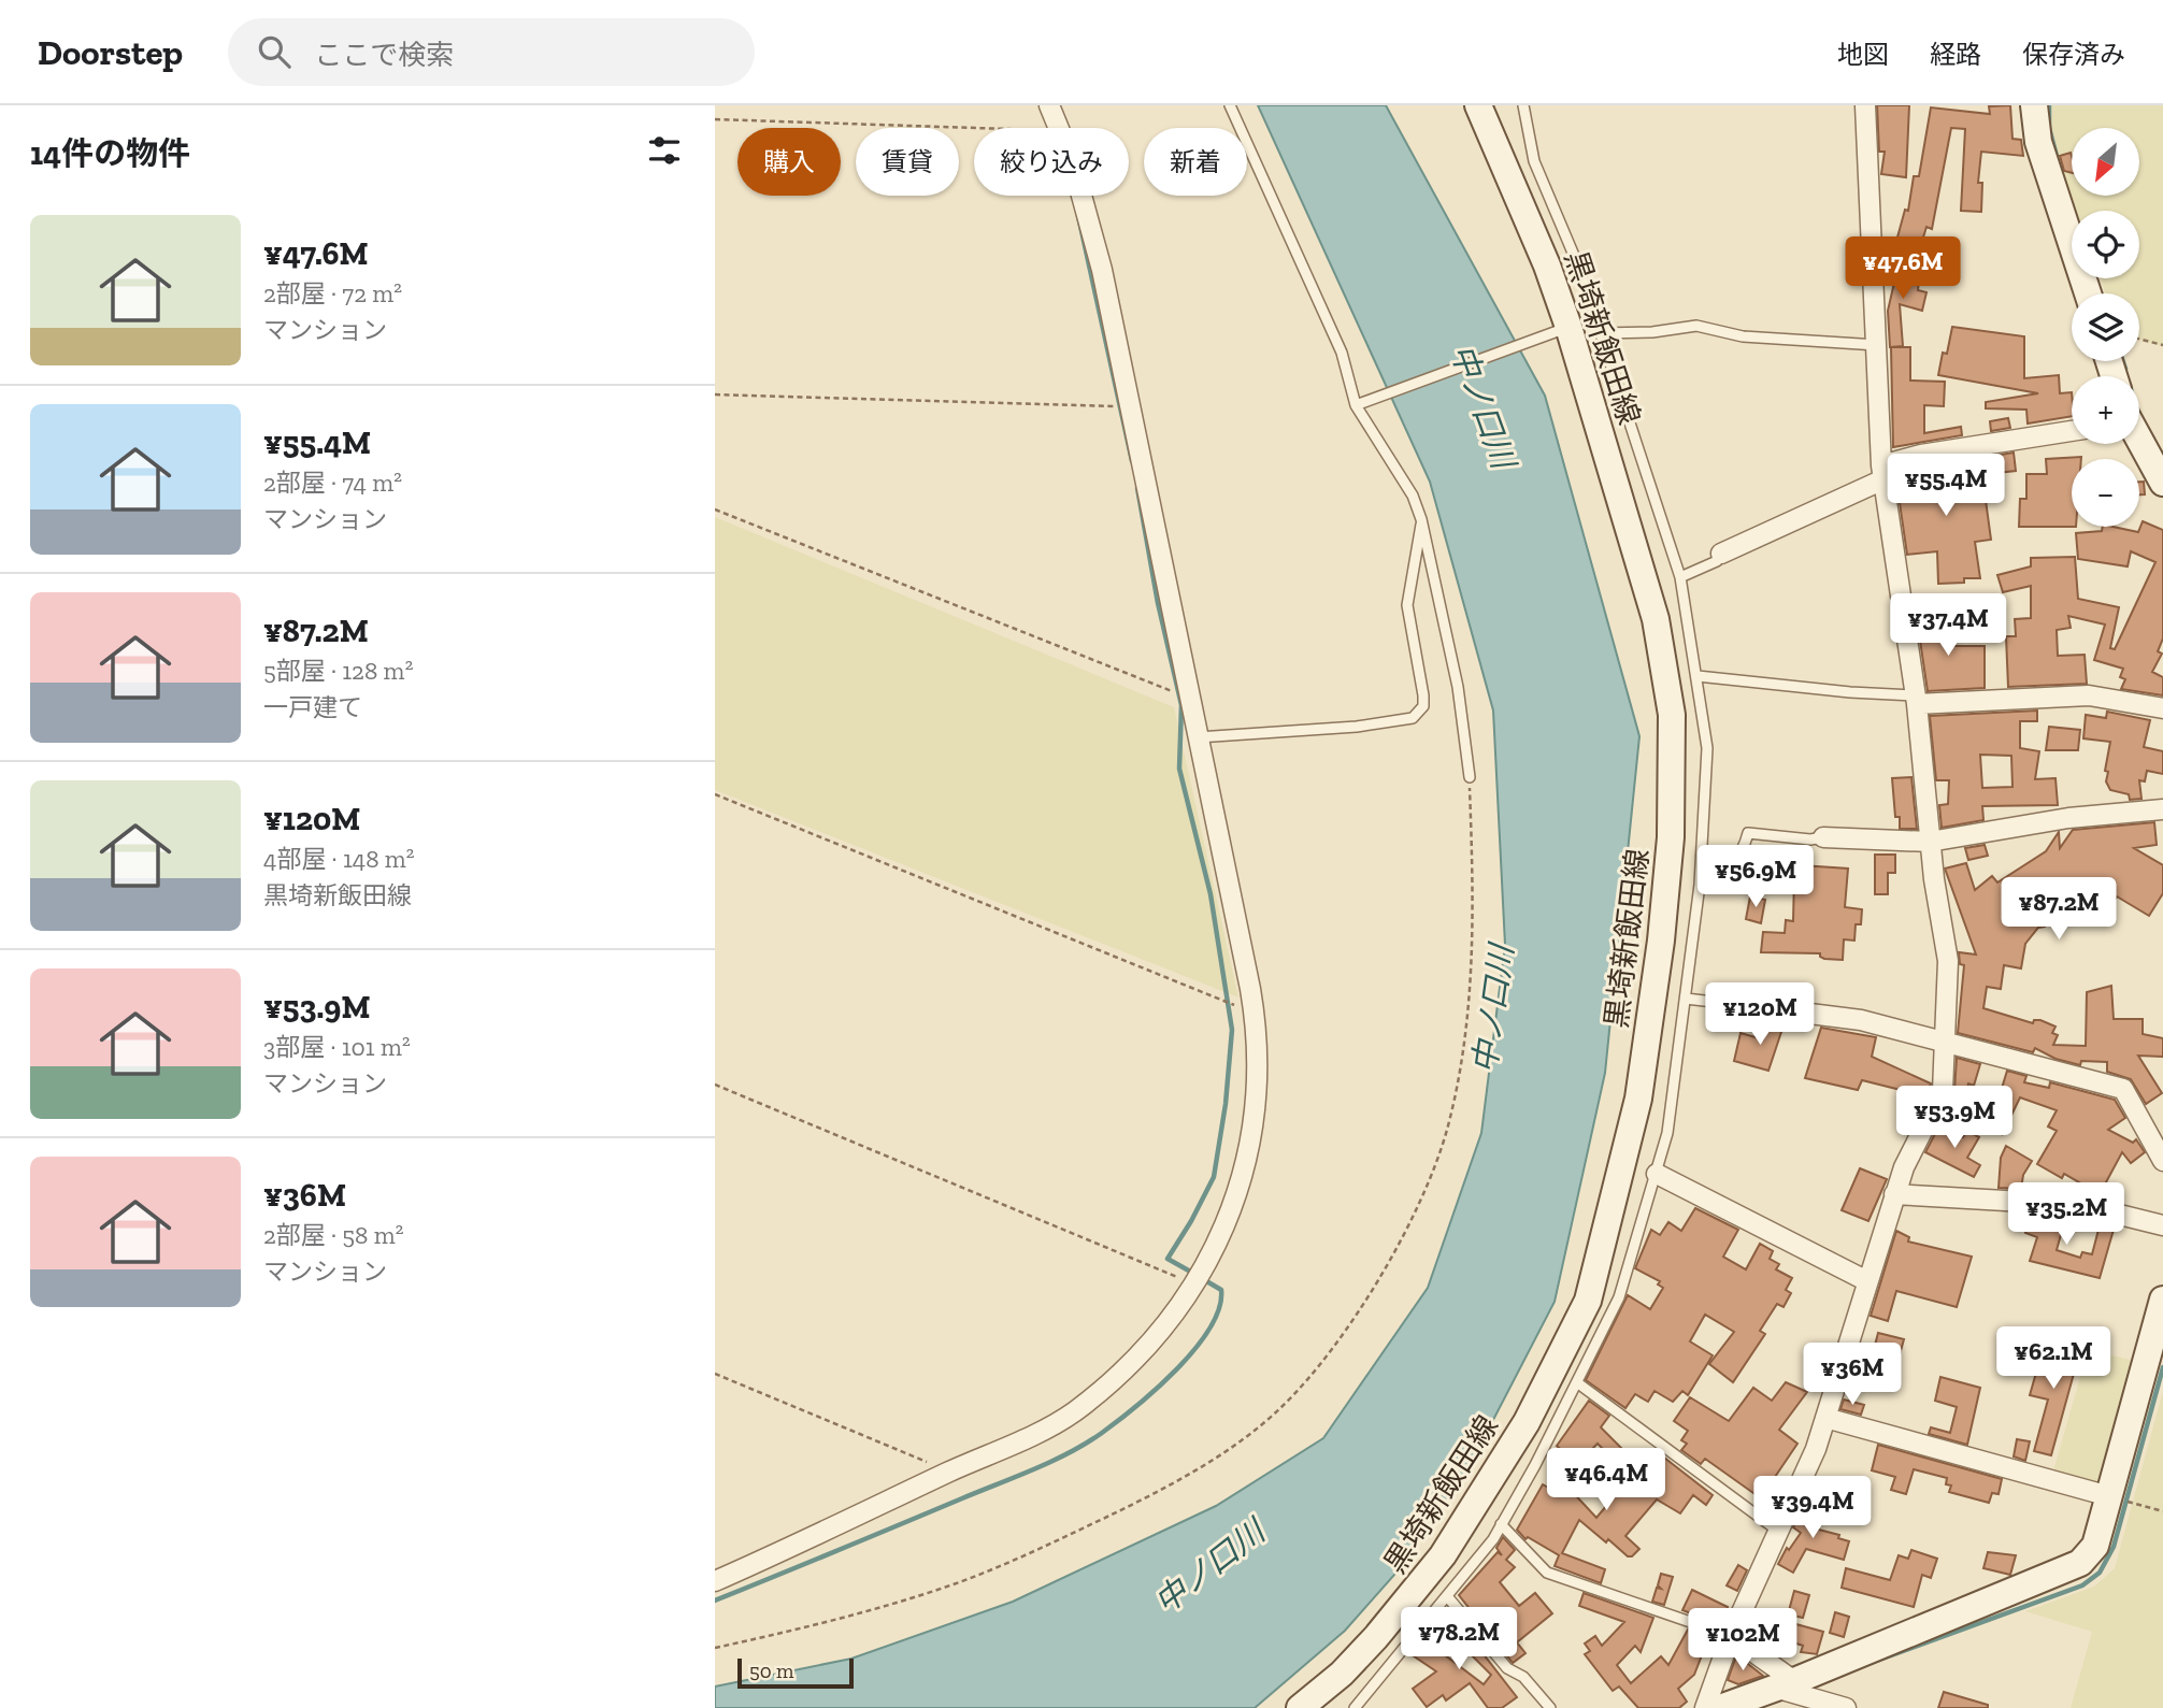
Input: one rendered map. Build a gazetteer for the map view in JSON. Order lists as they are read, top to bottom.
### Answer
{
  "streets": {
    "main road": ["黒埼新飯田線"]
  },
  "water": ["中ノ口川"],
  "scale_bar": "50 m",
  "north": "bottom left",
  "page": {
    "header": "Doorstep",
    "search": "ここで検索",
    "nav": ["地図", "経路", "保存済み"],
    "heading": "14件の物件",
    "map_buttons": ["+", "−"],
    "chip": [
      "購入",
      "賃貸",
      "絞り込み",
      "新着"
    ],
    "list": [
      {
        "name": "¥47.6M",
        "note": "2部屋 · 72 m² · マンション"
      },
      {
        "name": "¥55.4M",
        "note": "2部屋 · 74 m² · マンション"
      },
      {
        "name": "¥87.2M",
        "note": "5部屋 · 128 m² · 一戸建て"
      },
      {
        "name": "¥120M",
        "note": "4部屋 · 148 m² · 黒埼新飯田線"
      },
      {
        "name": "¥53.9M",
        "note": "3部屋 · 101 m² · マンション"
      },
      {
        "name": "¥36M",
        "note": "2部屋 · 58 m² · マンション"
      }
    ],
    "price": [
      "¥47.6M",
      "¥55.4M",
      "¥37.4M",
      "¥56.9M",
      "¥87.2M",
      "¥120M",
      "¥53.9M",
      "¥35.2M",
      "¥62.1M",
      "¥36M",
      "¥46.4M",
      "¥39.4M",
      "¥78.2M",
      "¥102M"
    ],
    "scale": "50 m"
  }
}
